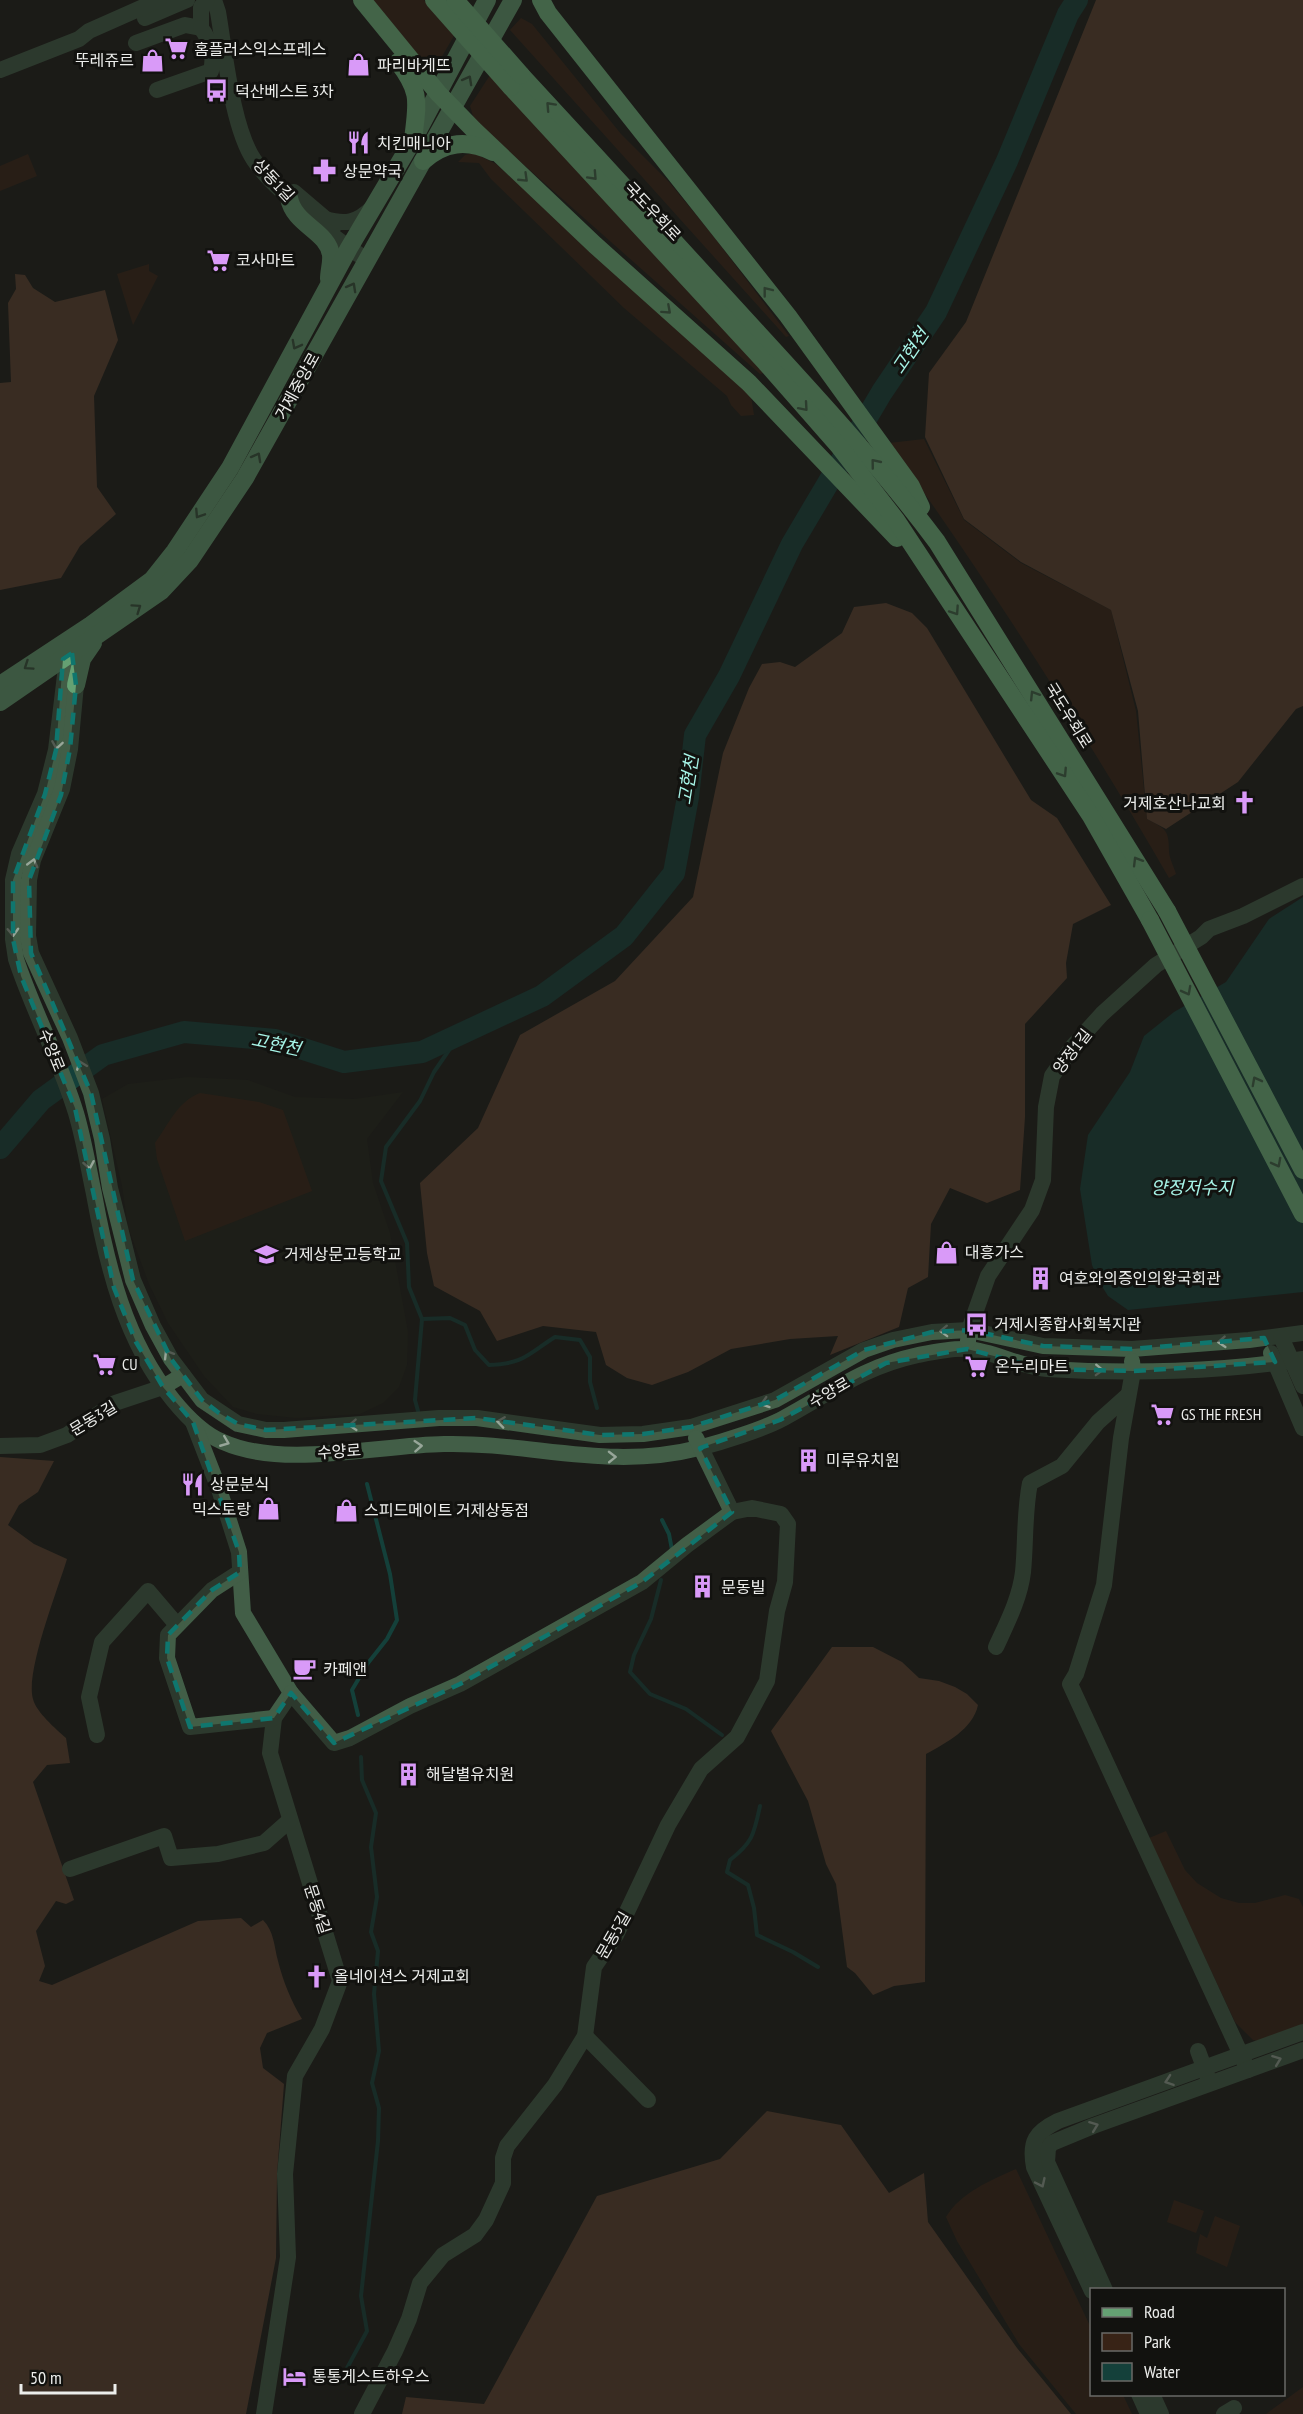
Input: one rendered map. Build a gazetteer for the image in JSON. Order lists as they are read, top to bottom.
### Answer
{
  "streets": {
    "highway": ["국도우회로"],
    "main road": ["거제중앙로"],
    "street": [
      "상동1길",
      "수양로",
      "양정1길",
      "문동3길",
      "문동4길",
      "문동5길"
    ]
  },
  "crossings": [
    ["상동1길", "거제중앙로"],
    ["거제중앙로", "수양로"],
    ["수양로", "양정1길"],
    ["수양로", "문동3길"]
  ],
  "water": ["고현천", "양정저수지"],
  "places": {
    "supermarket": [
      "홈플러스익스프레스",
      "코사마트",
      "CU",
      "온누리마트",
      "GS THE FRESH"
    ],
    "shop": [
      "뚜레쥬르",
      "파리바게뜨",
      "대흥가스",
      "믹스토랑",
      "스피드메이트 거제상동점"
    ],
    "bus stop": ["덕산베스트 3차", "거제시종합사회복지관"],
    "restaurant": ["치킨매니아", "상문분식"],
    "pharmacy": ["상문약국"],
    "church": ["거제호산나교회", "올네이션스 거제교회"],
    "school or university": ["거제상문고등학교"],
    "building": [
      "여호와의증인의왕국회관",
      "미루유치원",
      "문동빌",
      "해달별유치원"
    ],
    "cafe": ["카페앤"],
    "hotel": ["통통게스트하우스"]
  },
  "legend": ["Road", "Park", "Water"],
  "scale_bar": "50 m"
}
